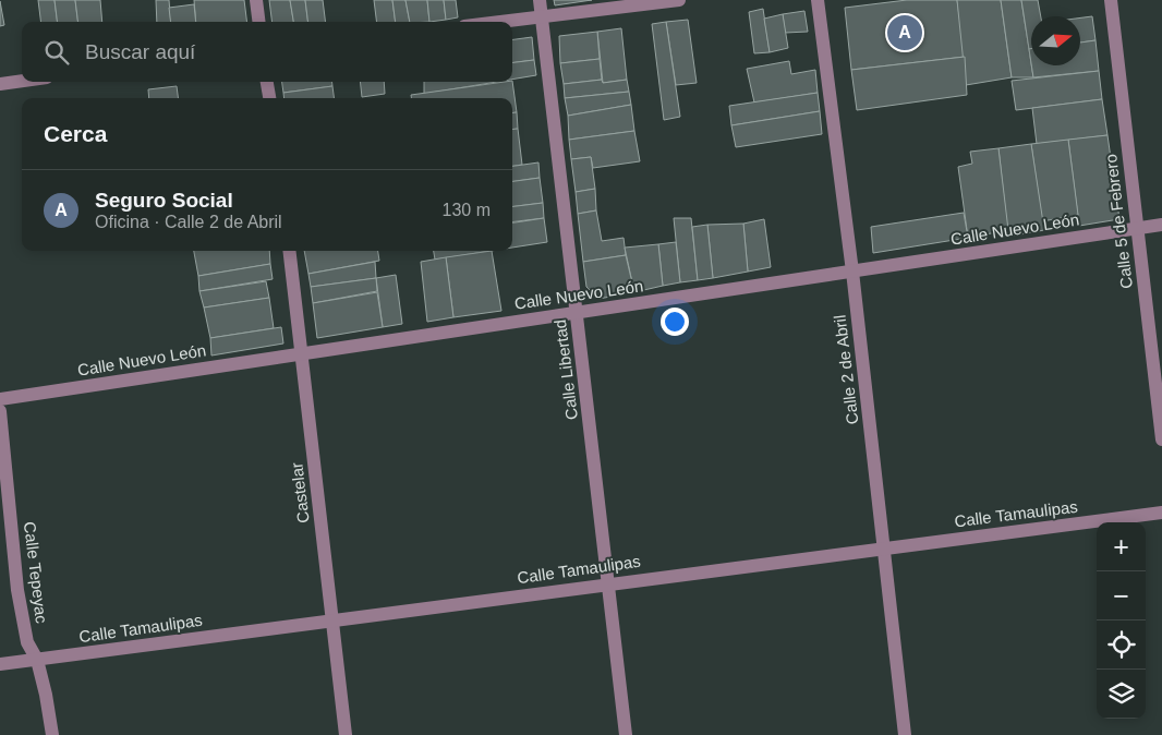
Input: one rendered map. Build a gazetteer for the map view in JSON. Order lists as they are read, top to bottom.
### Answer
{
  "streets": {
    "street": [
      "Calle 5 de Febrero",
      "Calle Nuevo León",
      "Calle Libertad",
      "Calle 2 de Abril",
      "Castelar",
      "Calle Tamaulipas",
      "Calle Tepeyac"
    ]
  },
  "crossings": [
    ["Calle 5 de Febrero", "Calle Nuevo León"],
    ["Calle Nuevo León", "Calle Libertad"],
    ["Calle Nuevo León", "Calle 2 de Abril"],
    ["Calle Nuevo León", "Castelar"],
    ["Calle Libertad", "Calle Tamaulipas"],
    ["Calle 2 de Abril", "Calle Tamaulipas"],
    ["Castelar", "Calle Tamaulipas"],
    ["Calle Tamaulipas", "Calle Tepeyac"]
  ],
  "north": "right",
  "page": {
    "pins": "A",
    "search": "Buscar aquí",
    "heading": "Cerca",
    "list": [
      {
        "mark": "A",
        "name": "Seguro Social",
        "note": "Oficina · Calle 2 de Abril",
        "value": "130 m"
      }
    ],
    "map_buttons": ["+", "−"]
  }
}
